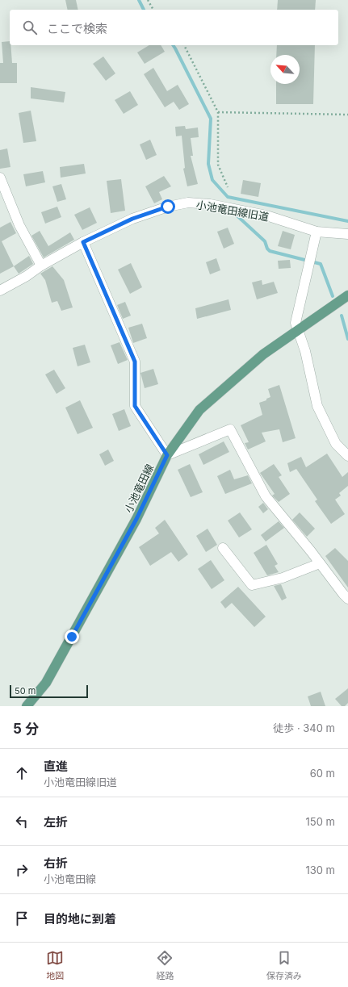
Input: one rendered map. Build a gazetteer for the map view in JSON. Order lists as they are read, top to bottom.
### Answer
{
  "streets": {
    "main road": ["小池竜田線"],
    "street": ["小池竜田線旧道"]
  },
  "scale_bar": "50 m",
  "north": "top left",
  "page": {
    "search": "ここで検索",
    "scale": "50 m",
    "heading": ["5 分", "徒歩 · 340 m"],
    "list": [
      ["直進", "小池竜田線旧道", "60 m"],
      ["左折", "150 m"],
      ["右折", "小池竜田線", "130 m"],
      "目的地に到着"
    ],
    "nav": ["地図", "経路", "保存済み"]
  }
}
